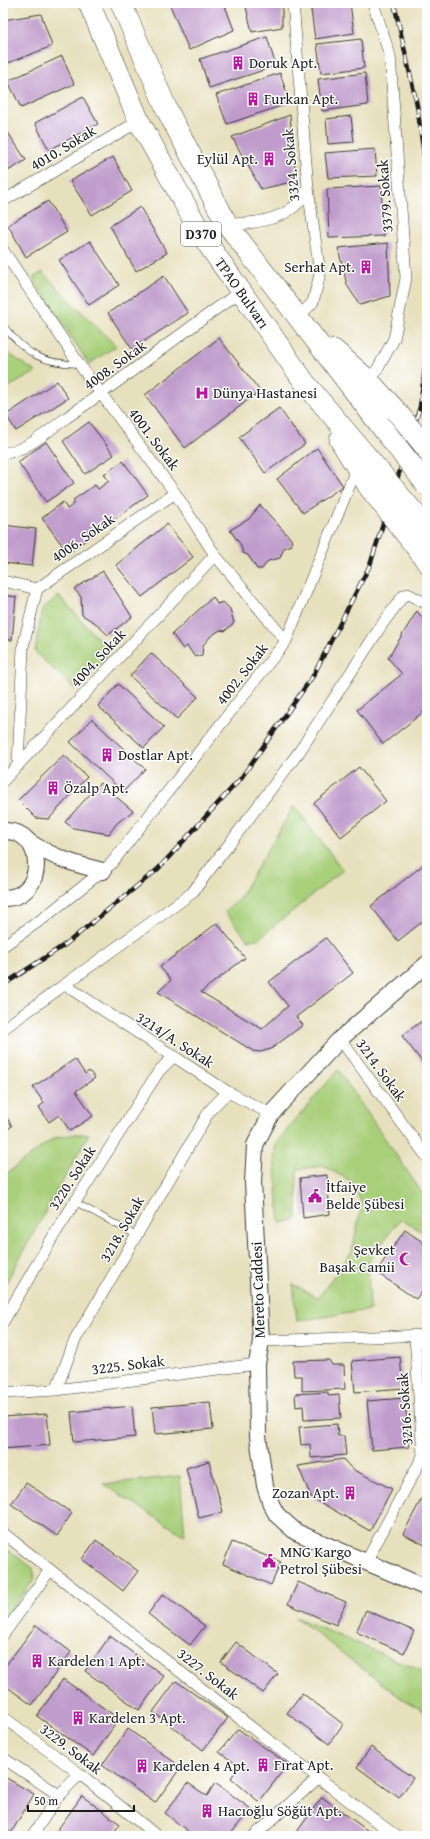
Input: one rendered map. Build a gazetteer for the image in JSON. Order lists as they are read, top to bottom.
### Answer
{
  "streets": {
    "highway": ["D370", "TPAO Bulvarı"],
    "street": [
      "4010. Sokak",
      "3324. Sokak",
      "3379. Sokak",
      "4008. Sokak",
      "4001. Sokak",
      "4006. Sokak",
      "4004. Sokak",
      "4002. Sokak",
      "3214/A. Sokak",
      "3214. Sokak",
      "3220. Sokak",
      "3218. Sokak",
      "Mereto Caddesi",
      "3225. Sokak",
      "3216. Sokak",
      "3227. Sokak",
      "3229. Sokak"
    ]
  },
  "crossings": [
    ["4010. Sokak", "TPAO Bulvarı"],
    ["3324. Sokak", "TPAO Bulvarı"],
    ["TPAO Bulvarı", "4008. Sokak"],
    ["4008. Sokak", "4001. Sokak"],
    ["4001. Sokak", "4006. Sokak"],
    ["4001. Sokak", "4004. Sokak"],
    ["4001. Sokak", "4002. Sokak"],
    ["3214/A. Sokak", "3220. Sokak"],
    ["3214/A. Sokak", "3218. Sokak"],
    ["3214/A. Sokak", "Mereto Caddesi"],
    ["3214. Sokak", "Mereto Caddesi"],
    ["3218. Sokak", "3225. Sokak"],
    ["Mereto Caddesi", "3225. Sokak"],
    ["Mereto Caddesi", "3216. Sokak"]
  ],
  "places": {
    "building": [
      "Doruk Apt.",
      "Furkan Apt.",
      "Eylül Apt.",
      "Serhat Apt.",
      "Dostlar Apt.",
      "Özalp Apt.",
      "Zozan Apt.",
      "Kardelen 1 Apt.",
      "Kardelen 3 Apt.",
      "Fırat Apt.",
      "Kardelen 4 Apt.",
      "Hacıoğlu Söğüt Apt."
    ],
    "hospital": ["Dünya Hastanesi"],
    "public building": ["İtfaiye Belde Şübesi", "MNG Kargo Petrol Şübesi"],
    "mosque": ["Şevket Başak Camii"]
  },
  "scale_bar": "50 m"
}
